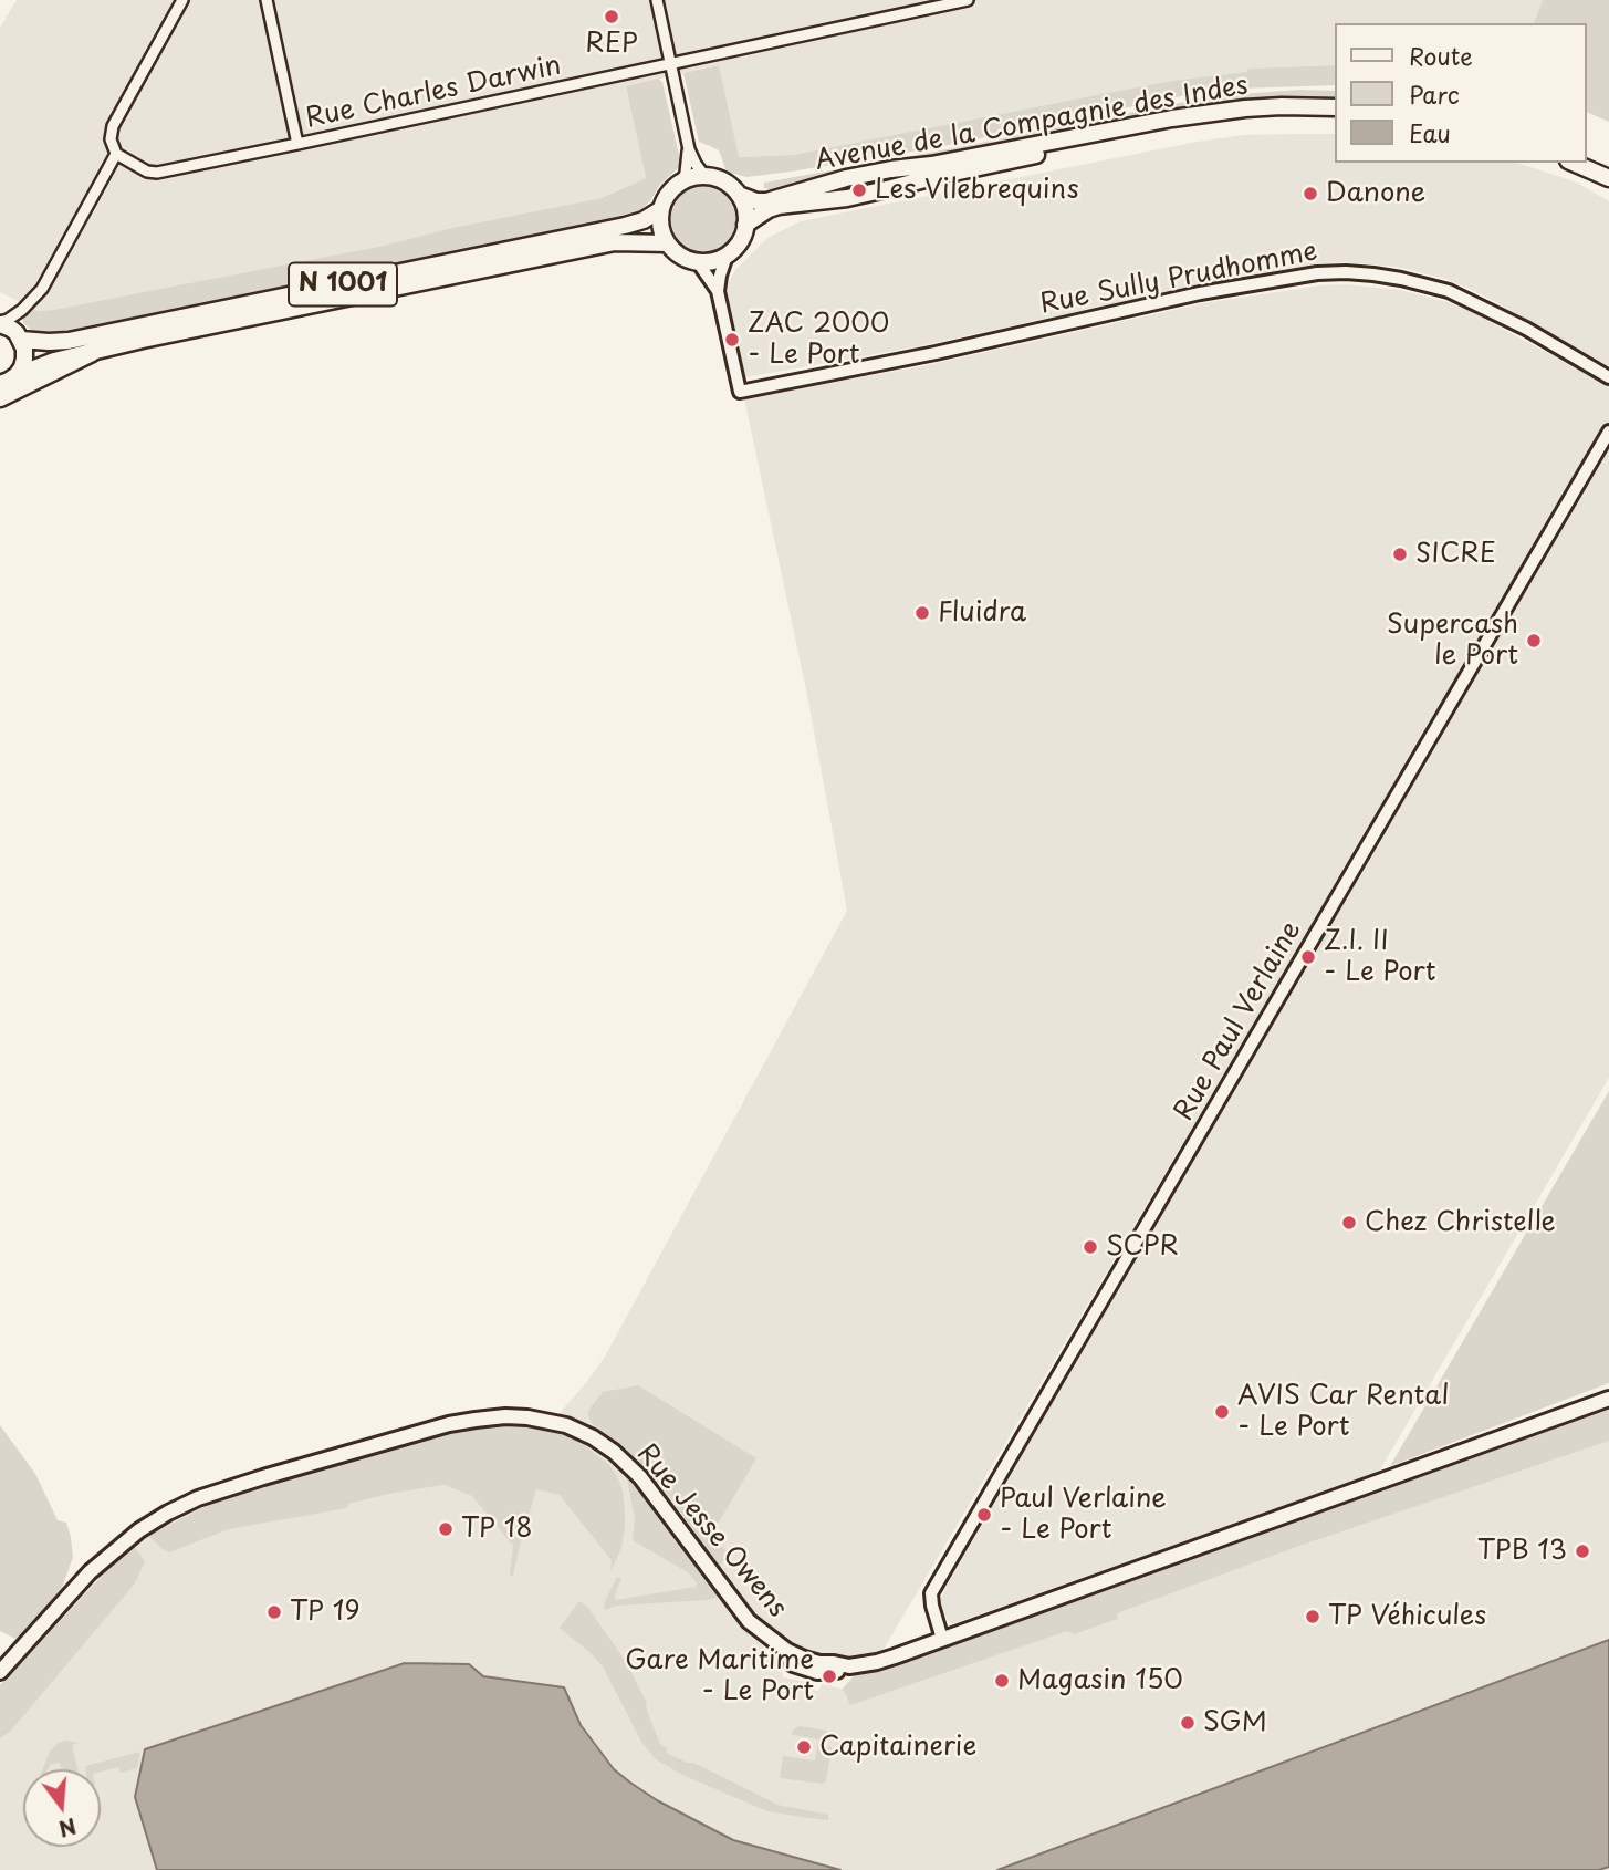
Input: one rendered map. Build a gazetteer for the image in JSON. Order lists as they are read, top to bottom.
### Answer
{
  "streets": {
    "main road": ["Avenue de la Compagnie des Indes", "N 1001", "Rue Jesse Owens"],
    "street": ["Rue Charles Darwin", "Rue Sully Prudhomme", "Rue Paul Verlaine"]
  },
  "crossings": [
    ["Avenue de la Compagnie des Indes", "N 1001"],
    ["Rue Paul Verlaine", "Rue Jesse Owens"]
  ],
  "places": [
    "REP",
    "Les Vilebrequins",
    "Danone",
    "ZAC 2000 - Le Port",
    "SICRE",
    "Fluidra",
    "Supercash le Port",
    "Z.I. II - Le Port",
    "Chez Christelle",
    "SCPR",
    "AVIS Car Rental - Le Port",
    "Paul Verlaine - Le Port",
    "TP 18",
    "TPB 13",
    "TP 19",
    "TP Véhicules",
    "Gare Maritime - Le Port",
    "Magasin 150",
    "SGM",
    "Capitainerie"
  ],
  "legend": ["Route", "Parc", "Eau"],
  "north": "bottom"
}
